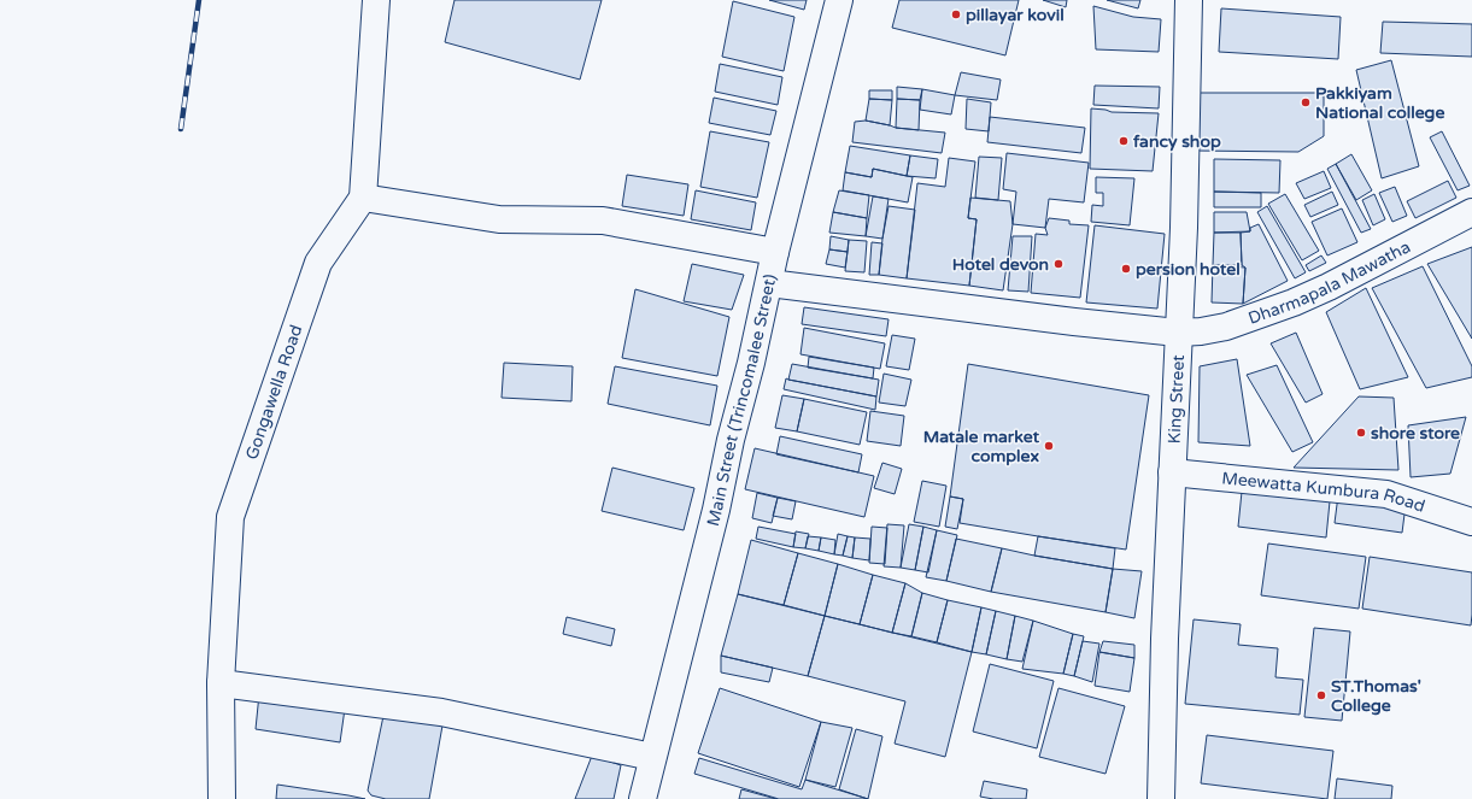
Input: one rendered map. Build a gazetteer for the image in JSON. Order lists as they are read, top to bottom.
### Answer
{
  "streets": {
    "main road": [
      "Dharmapala Mawatha",
      "Gongawella Road",
      "Main Street (Trincomalee Street)",
      "King Street",
      "Meewatta Kumbura Road"
    ]
  },
  "crossings": [
    ["Dharmapala Mawatha", "Main Street (Trincomalee Street)"],
    ["Dharmapala Mawatha", "King Street"],
    ["King Street", "Meewatta Kumbura Road"]
  ],
  "places": [
    "pillayar kovil",
    "Pakkiyam National college",
    "fancy shop",
    "Hotel devon",
    "persion hotel",
    "shore store",
    "Matale market complex",
    "ST.Thomas' College"
  ]
}
